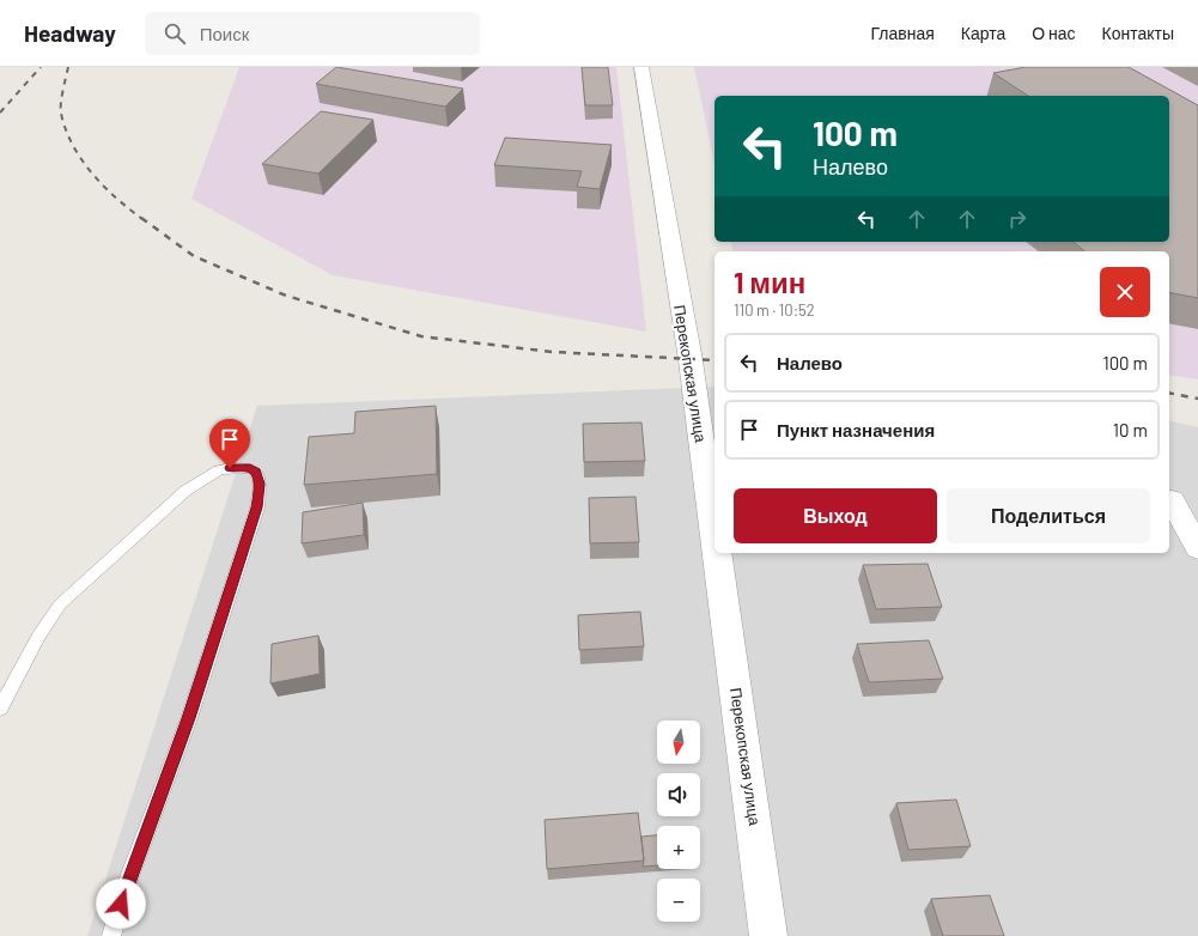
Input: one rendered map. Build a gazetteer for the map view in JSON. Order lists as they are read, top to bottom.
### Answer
{
  "streets": {
    "street": ["Перекопская улица"]
  },
  "north": "bottom",
  "page": {
    "header": "Headway",
    "search": "Поиск",
    "nav": [
      "Главная",
      "Карта",
      "О нас",
      "Контакты"
    ],
    "turn": ["100 m", "Налево"],
    "heading": ["1 мин", "110 m · 10:52"],
    "list": [
      {
        "name": "Налево",
        "value": "100 m"
      },
      {
        "name": "Пункт назначения",
        "value": "10 m"
      }
    ],
    "buttons": ["Выход", "Поделиться"],
    "map_buttons": ["+", "−"]
  }
}
